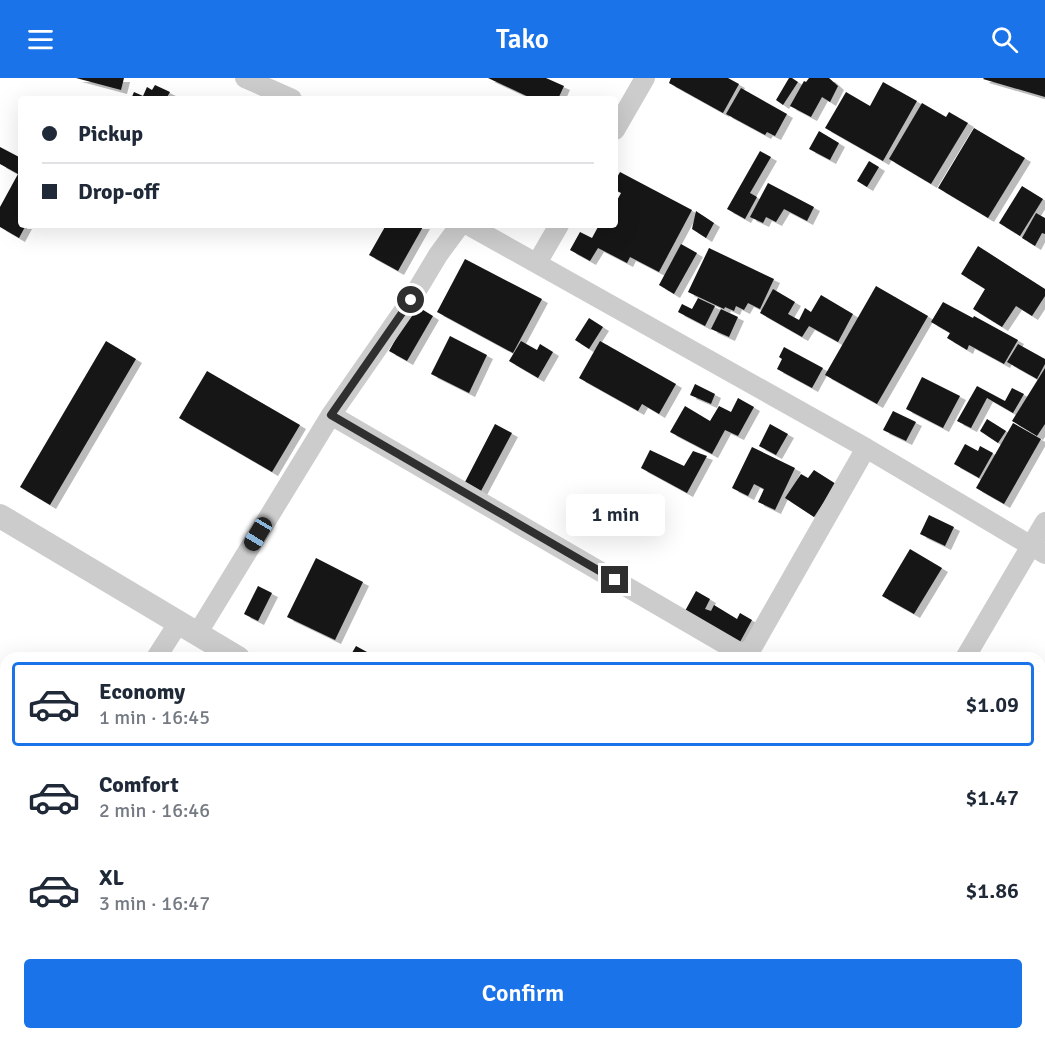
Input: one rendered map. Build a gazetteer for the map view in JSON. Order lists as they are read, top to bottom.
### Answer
{
  "page": {
    "header": "Tako",
    "banner": ["Pickup", "Drop-off"],
    "bubble": "1 min",
    "list": [
      {
        "name": "Economy",
        "note": "1 min · 16:45",
        "value": "$1.09"
      },
      {
        "name": "Comfort",
        "note": "2 min · 16:46",
        "value": "$1.47"
      },
      {
        "name": "XL",
        "note": "3 min · 16:47",
        "value": "$1.86"
      }
    ],
    "buttons": "Confirm"
  }
}
